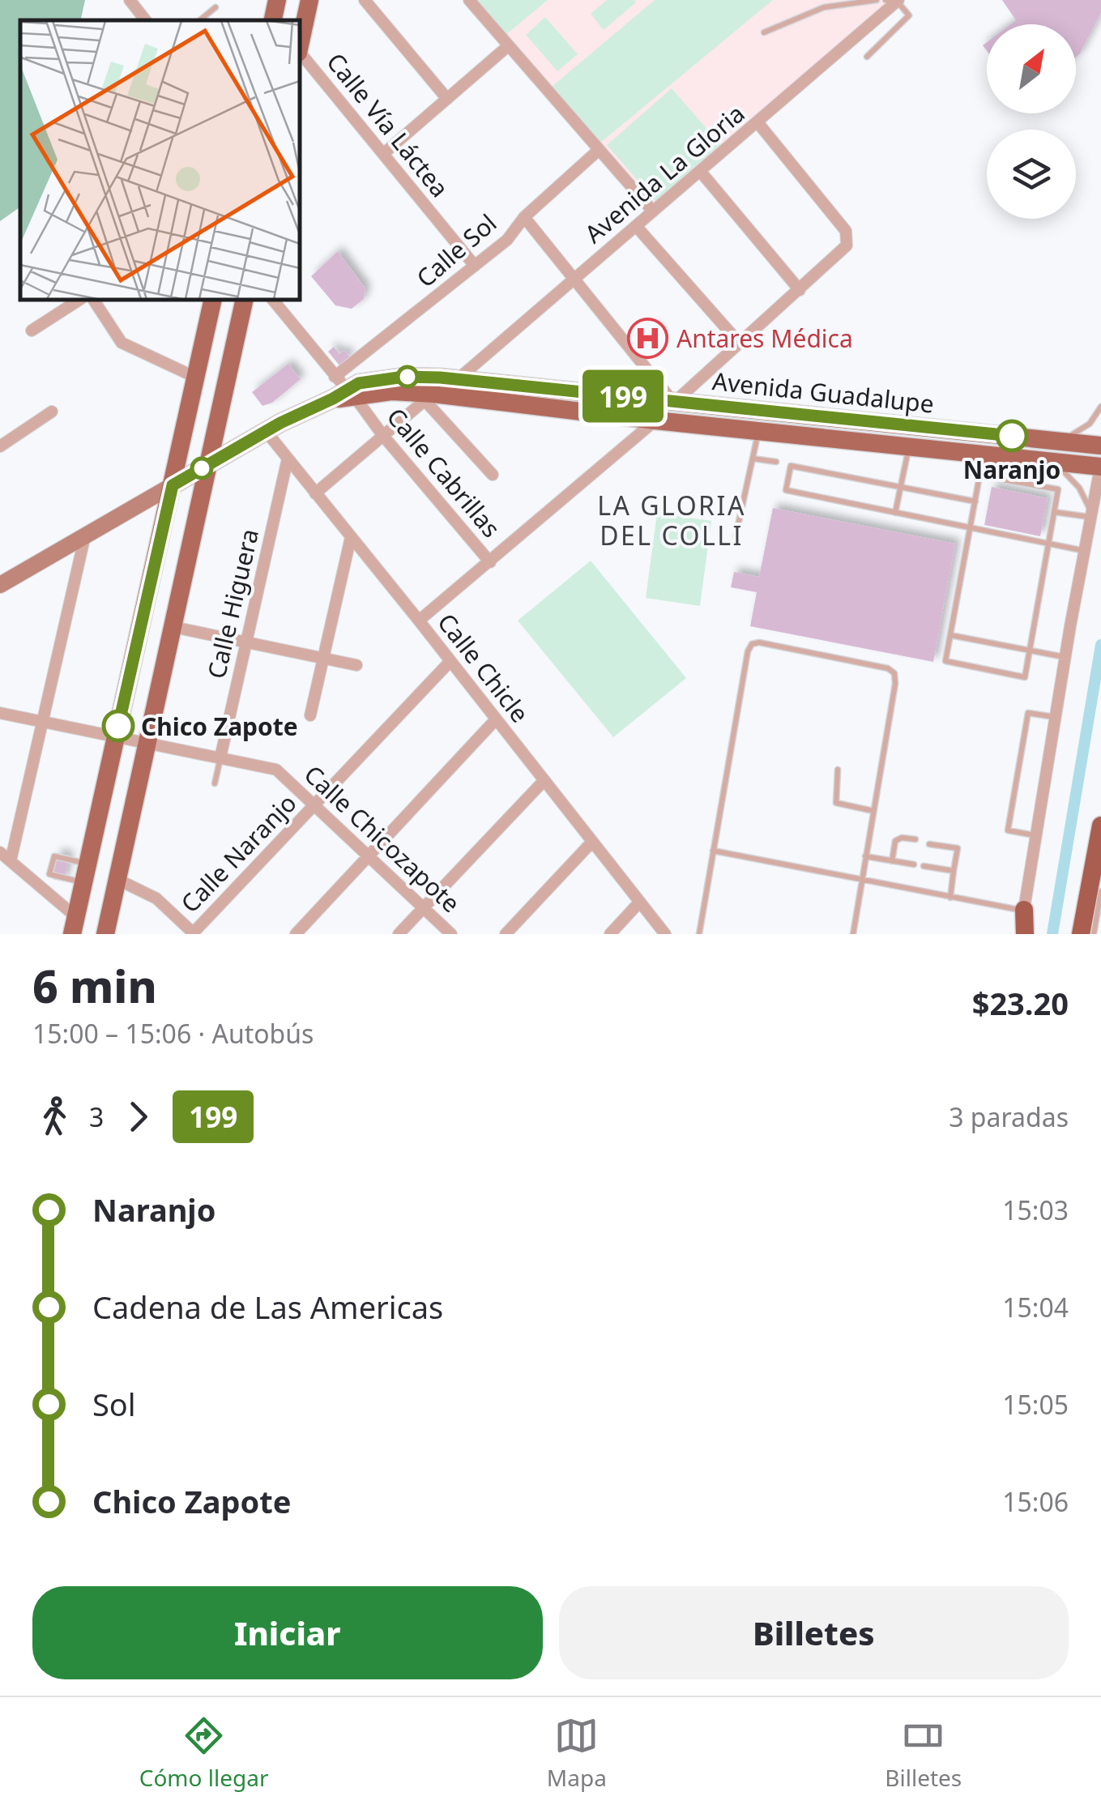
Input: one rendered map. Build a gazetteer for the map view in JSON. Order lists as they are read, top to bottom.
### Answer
{
  "streets": {
    "main road": ["Avenida Guadalupe"],
    "street": [
      "Calle Vía Láctea",
      "Avenida La Gloria",
      "Calle Sol",
      "Calle Cabrillas",
      "Calle Higuera",
      "Calle Chicle",
      "Calle Chicozapote",
      "Calle Naranjo"
    ]
  },
  "crossings": [
    ["Calle Vía Láctea", "Calle Sol"],
    ["Avenida La Gloria", "Avenida Guadalupe"],
    ["Calle Sol", "Avenida Guadalupe"],
    ["Calle Sol", "Calle Cabrillas"],
    ["Avenida Guadalupe", "Calle Cabrillas"],
    ["Calle Higuera", "Calle Chicle"],
    ["Calle Higuera", "Calle Chicozapote"],
    ["Calle Chicle", "Calle Naranjo"],
    ["Calle Chicozapote", "Calle Naranjo"]
  ],
  "districts": ["LA GLORIA DEL COLLI"],
  "places": {
    "hospital": ["Antares Médica"],
    "other": ["Naranjo", "Chico Zapote"]
  },
  "lines": ["bus line 199"],
  "north": "top right",
  "page": {
    "on_map": "199",
    "heading": ["6 min", "15:00 – 15:06 · Autobús", "$23.20"],
    "legs": ["3", "199", "3 paradas"],
    "list": [
      {
        "name": "Naranjo",
        "value": "15:03"
      },
      {
        "name": "Cadena de Las Americas",
        "value": "15:04"
      },
      {
        "name": "Sol",
        "value": "15:05"
      },
      {
        "name": "Chico Zapote",
        "value": "15:06"
      }
    ],
    "buttons": ["Iniciar", "Billetes"],
    "tabs": ["Cómo llegar", "Mapa", "Billetes"]
  }
}
